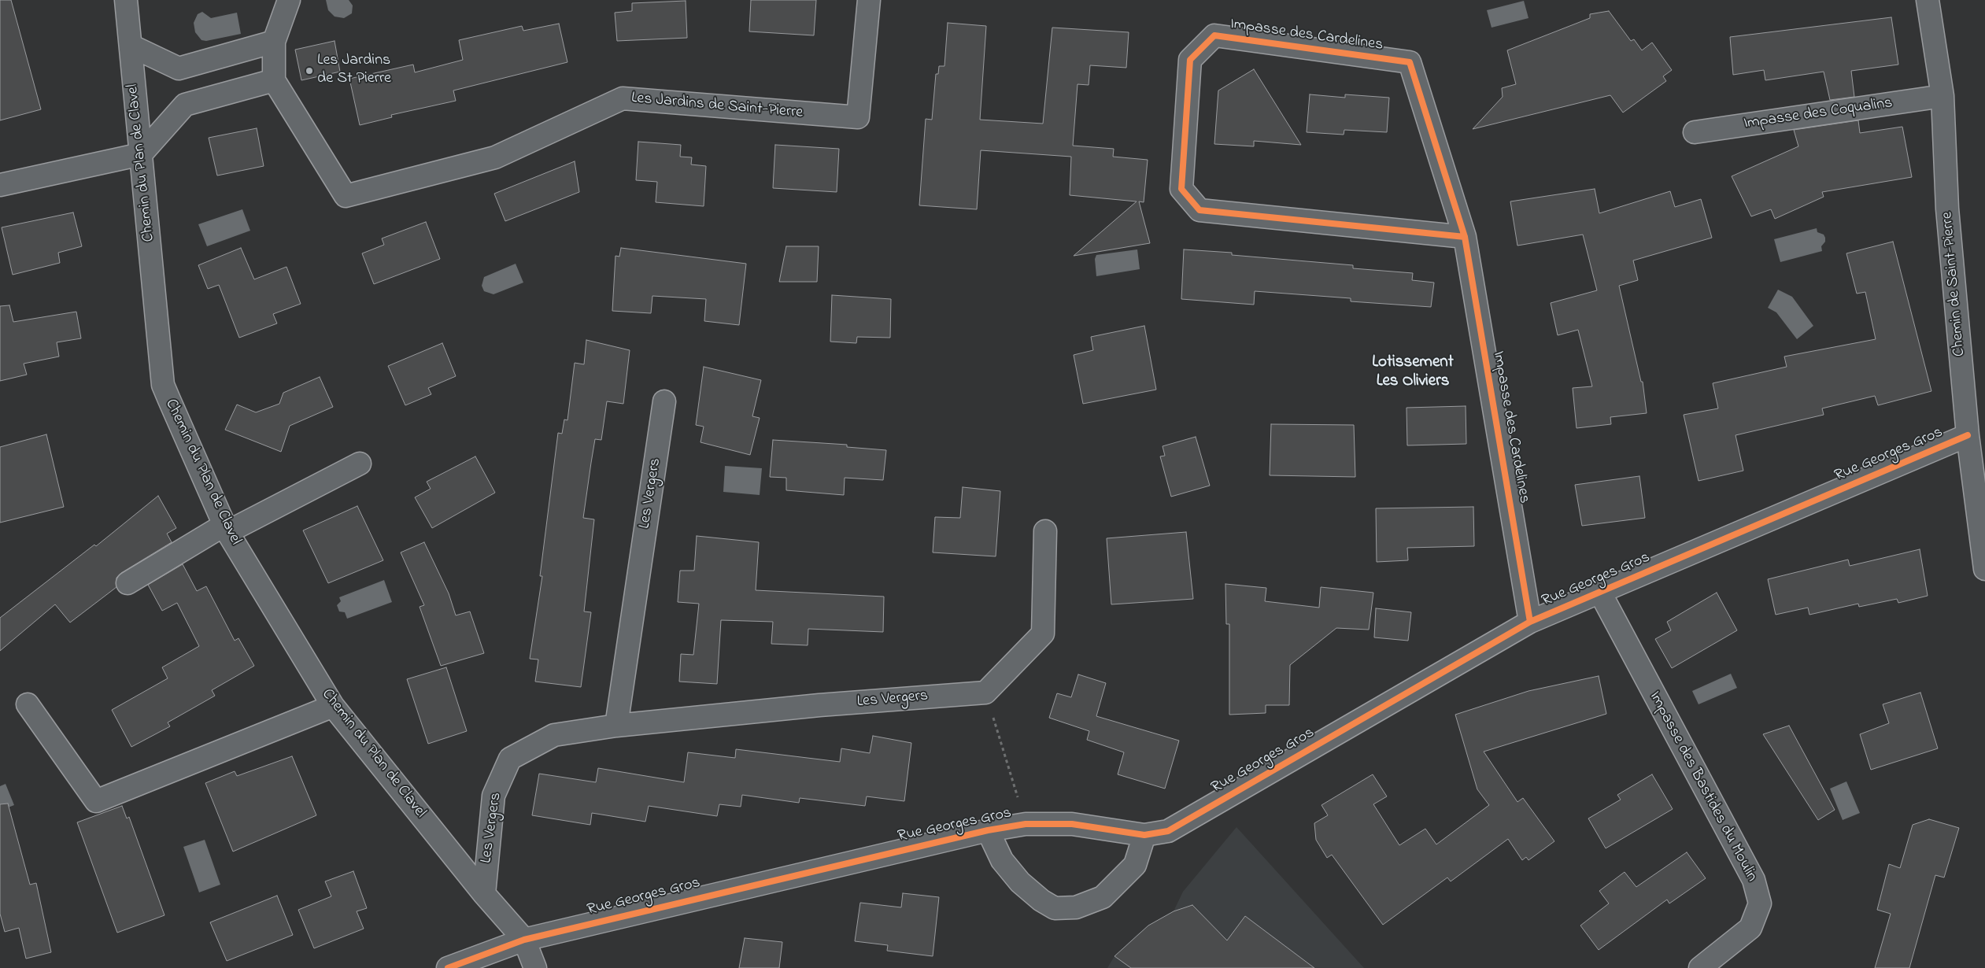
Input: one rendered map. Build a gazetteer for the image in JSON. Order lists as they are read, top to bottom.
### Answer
{
  "streets": {
    "street": [
      "Impasse des Cardelines",
      "Les Jardins de Saint-Pierre",
      "Impasse des Coqualins",
      "Chemin du Plan de Clavel",
      "Chemin de Saint-Pierre",
      "Rue Georges Gros",
      "Les Vergers",
      "Impasse des Bastides du Moulin"
    ]
  },
  "crossings": [
    ["Impasse des Cardelines", "Rue Georges Gros"],
    ["Impasse des Coqualins", "Chemin de Saint-Pierre"],
    ["Chemin du Plan de Clavel", "Rue Georges Gros"],
    ["Chemin du Plan de Clavel", "Les Vergers"],
    ["Chemin de Saint-Pierre", "Rue Georges Gros"],
    ["Rue Georges Gros", "Impasse des Bastides du Moulin"]
  ],
  "districts": ["Lotissement Les Oliviers"],
  "places": ["Les Jardins de St Pierre"]
}
